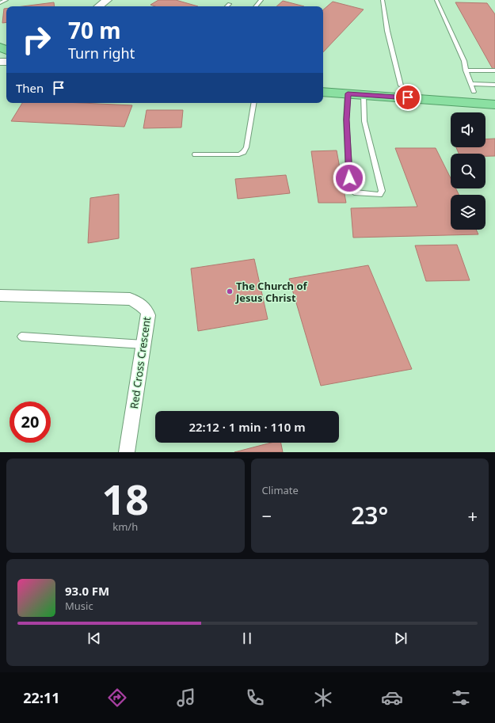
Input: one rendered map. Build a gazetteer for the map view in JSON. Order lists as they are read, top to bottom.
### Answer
{
  "streets": {
    "street": ["Red Cross Crescent"]
  },
  "places": ["The Church of Jesus Christ"],
  "page": {
    "turn": ["70 m", "Turn right"],
    "then": "Then",
    "limit": "20",
    "trip": "22:12 · 1 min · 110 m",
    "tile": [
      ["18", "km/h"],
      "Climate"
    ],
    "heat": ["−", "23°", "+"],
    "song": ["93.0 FM", "Music"],
    "tabs": "22:11"
  }
}
